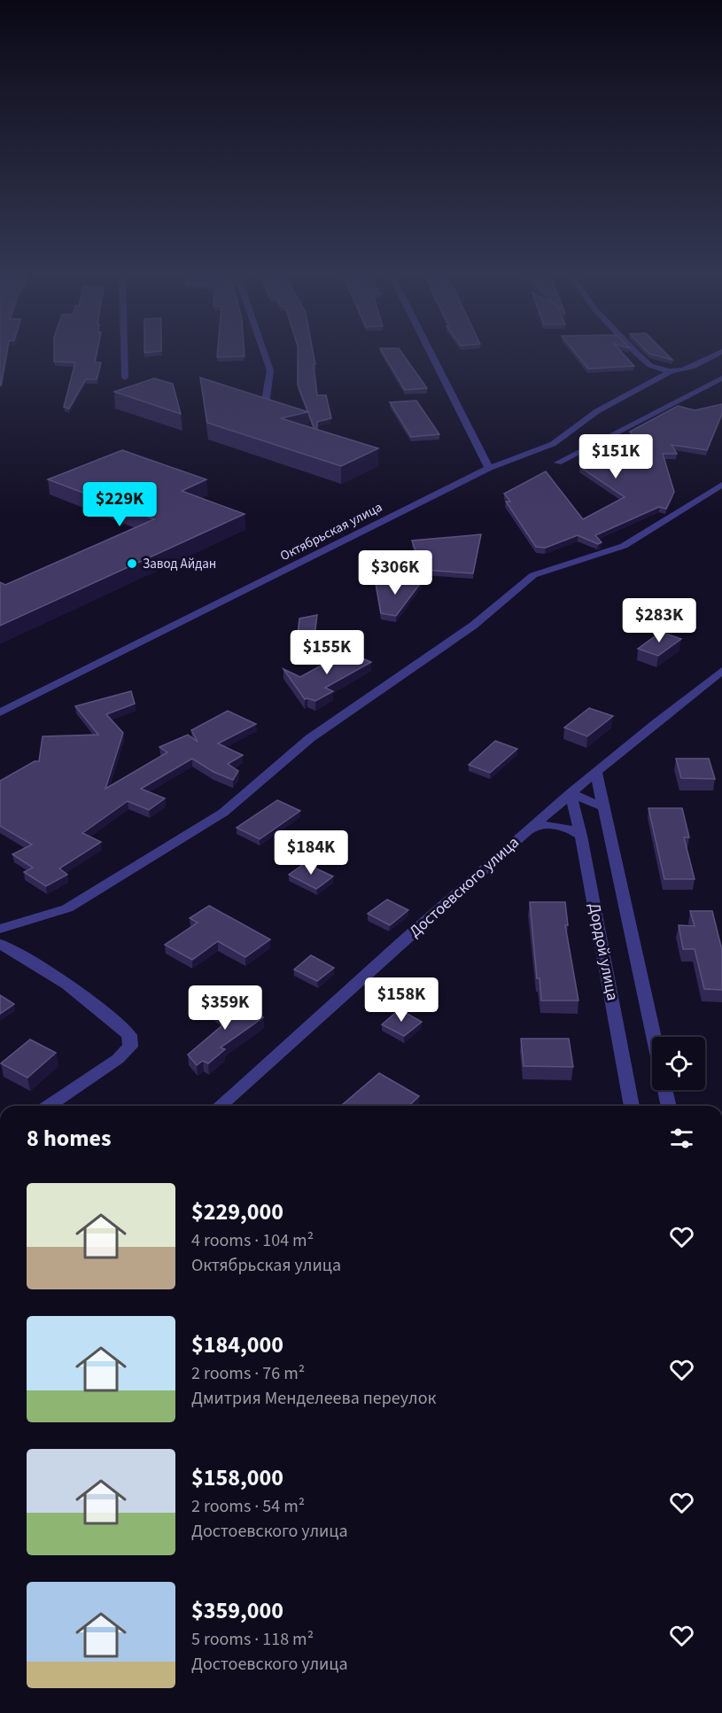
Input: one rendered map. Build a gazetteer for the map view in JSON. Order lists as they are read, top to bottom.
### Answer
{
  "streets": {
    "street": ["Октябрьская улица", "Достоевского улица", "Дордой улица"]
  },
  "crossings": [
    ["Достоевского улица", "Дордой улица"]
  ],
  "places": ["Завод Айдан"],
  "page": {
    "price": [
      "$151K",
      "$229K",
      "$306K",
      "$283K",
      "$155K",
      "$184K",
      "$158K",
      "$359K"
    ],
    "heading": "8 homes",
    "list": [
      {
        "name": "$229,000",
        "note": "4 rooms · 104 m² · Октябрьская улица"
      },
      {
        "name": "$184,000",
        "note": "2 rooms · 76 m² · Дмитрия Менделеева переулок"
      },
      {
        "name": "$158,000",
        "note": "2 rooms · 54 m² · Достоевского улица"
      },
      {
        "name": "$359,000",
        "note": "5 rooms · 118 m² · Достоевского улица"
      }
    ]
  }
}
